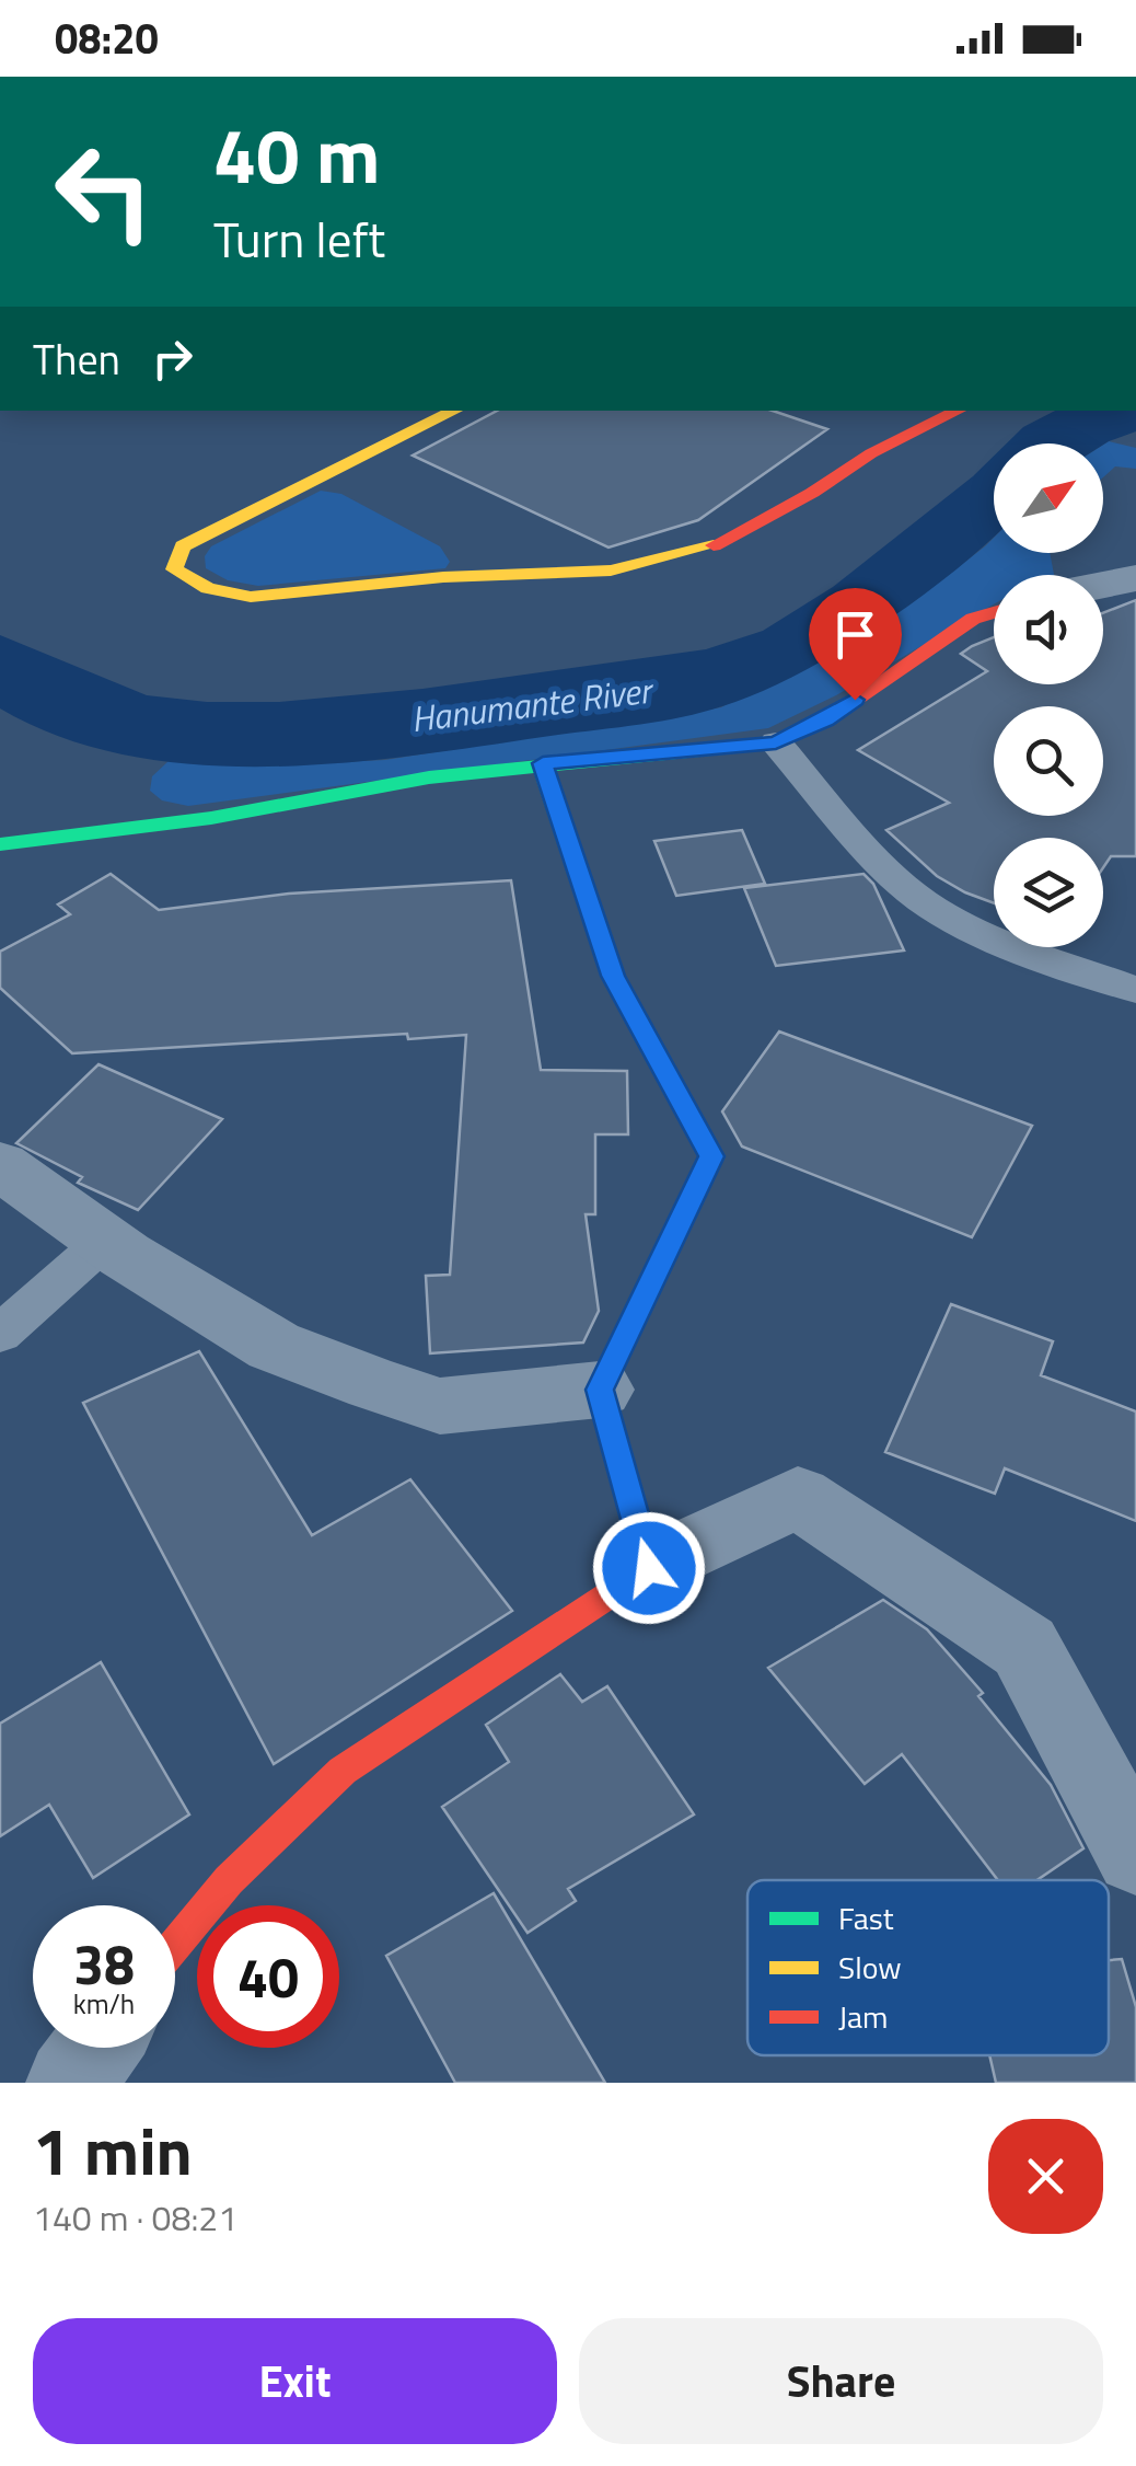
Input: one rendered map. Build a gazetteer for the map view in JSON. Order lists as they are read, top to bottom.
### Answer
{
  "water": ["Hanumante River"],
  "legend": ["Fast", "Slow", "Jam"],
  "north": "top right",
  "page": {
    "status": "08:20",
    "turn": ["40 m", "Turn left"],
    "then": "Then",
    "speed": "38 km/h",
    "limit": "40",
    "heading": ["1 min", "140 m · 08:21"],
    "buttons": ["Exit", "Share"]
  }
}
